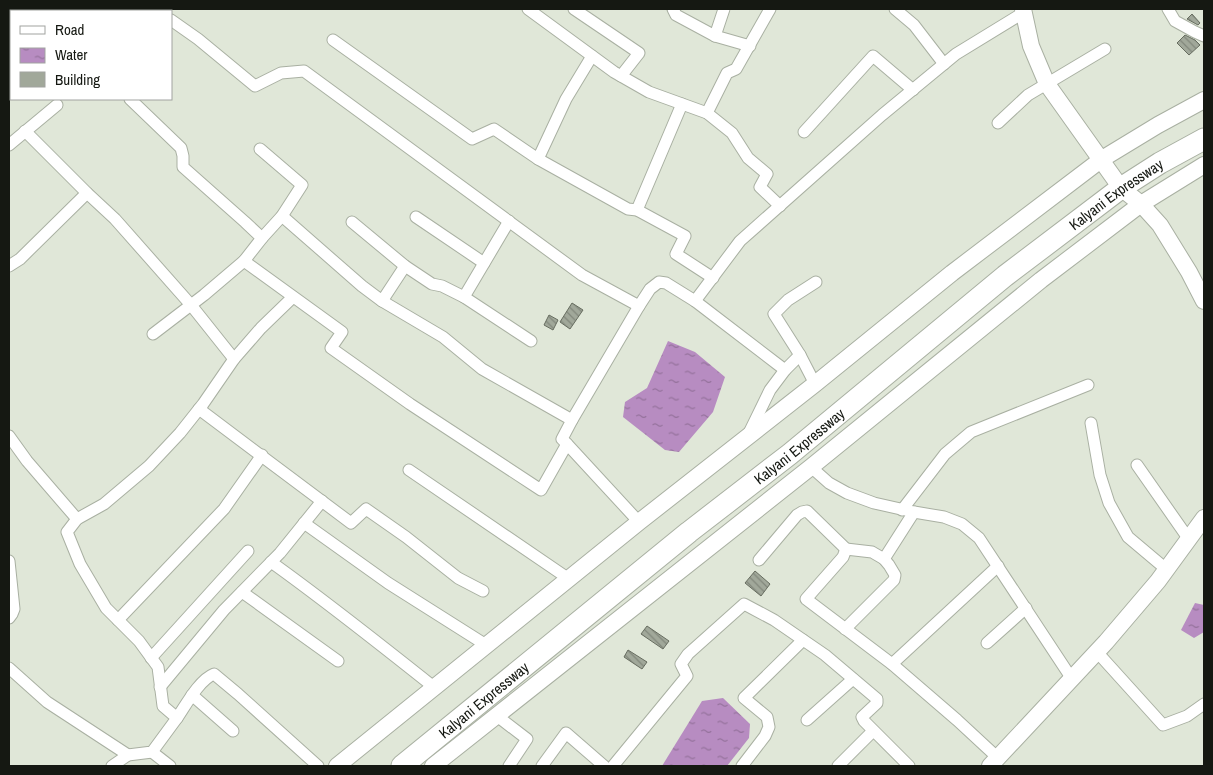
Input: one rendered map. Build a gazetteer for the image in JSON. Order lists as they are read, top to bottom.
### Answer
{
  "streets": {
    "highway": ["Kalyani Expressway"]
  },
  "legend": ["Road", "Water", "Building"]
}
